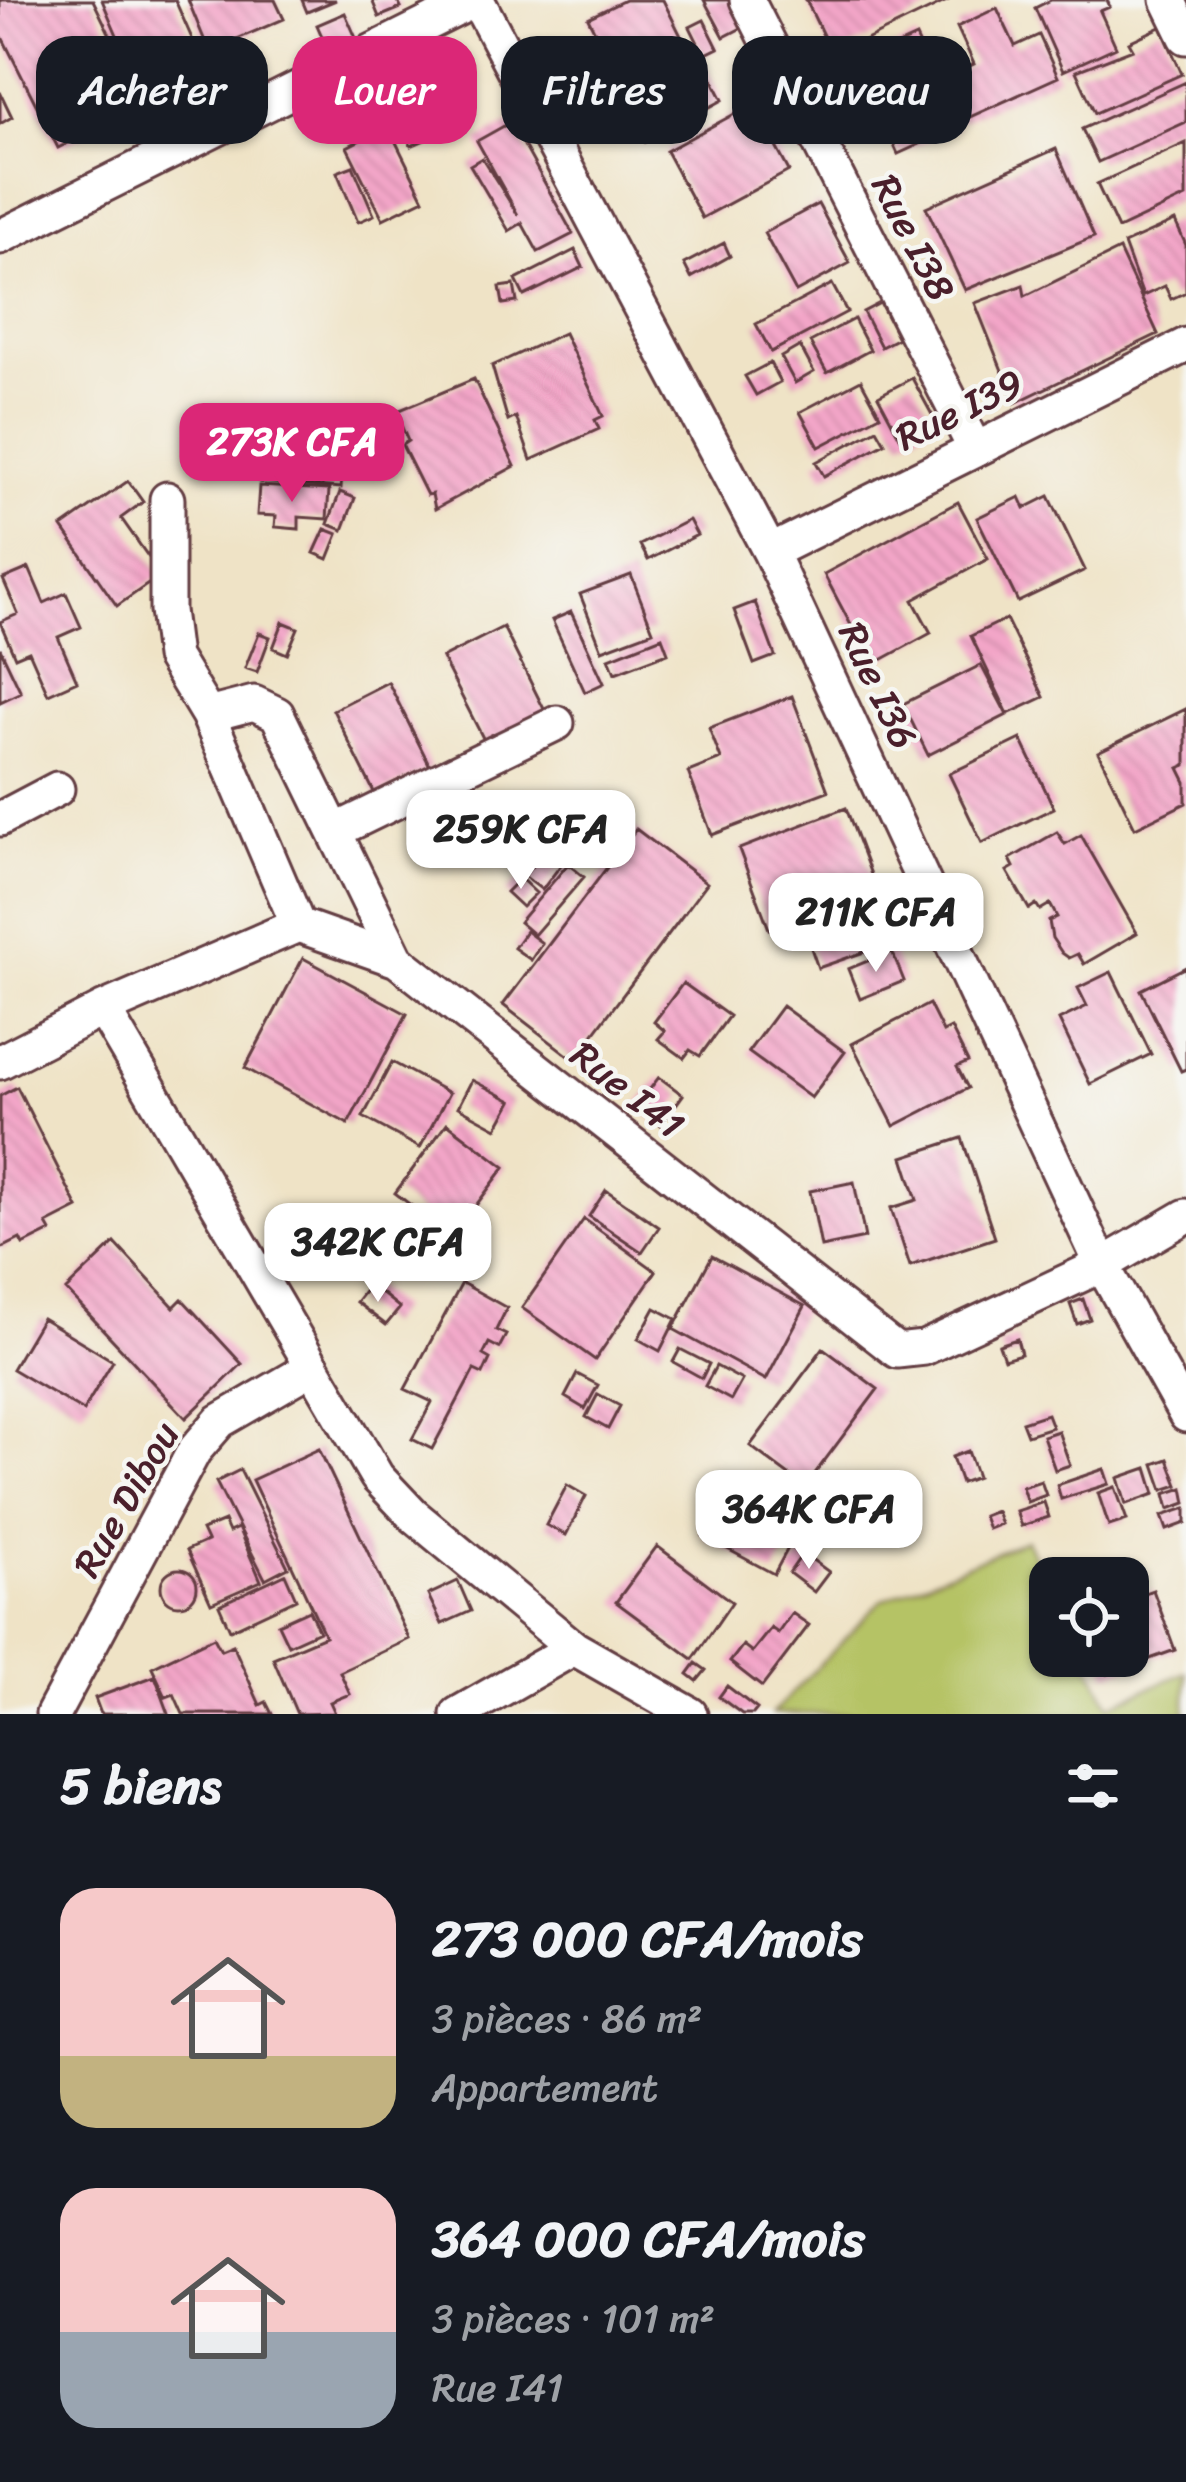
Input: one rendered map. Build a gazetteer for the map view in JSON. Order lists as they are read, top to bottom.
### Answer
{
  "streets": {
    "street": [
      "Rue I38",
      "Rue I39",
      "Rue I36",
      "Rue I41",
      "Rue Dibou"
    ]
  },
  "crossings": [
    ["Rue I38", "Rue I39"],
    ["Rue I39", "Rue I36"],
    ["Rue I36", "Rue I41"]
  ],
  "page": {
    "chip": [
      "Acheter",
      "Louer",
      "Filtres",
      "Nouveau"
    ],
    "price": [
      "273K CFA",
      "259K CFA",
      "211K CFA",
      "342K CFA",
      "364K CFA"
    ],
    "heading": "5 biens",
    "list": [
      {
        "name": "273 000 CFA/mois",
        "note": "3 pièces · 86 m² · Appartement"
      },
      {
        "name": "364 000 CFA/mois",
        "note": "3 pièces · 101 m² · Rue I41"
      }
    ]
  }
}
